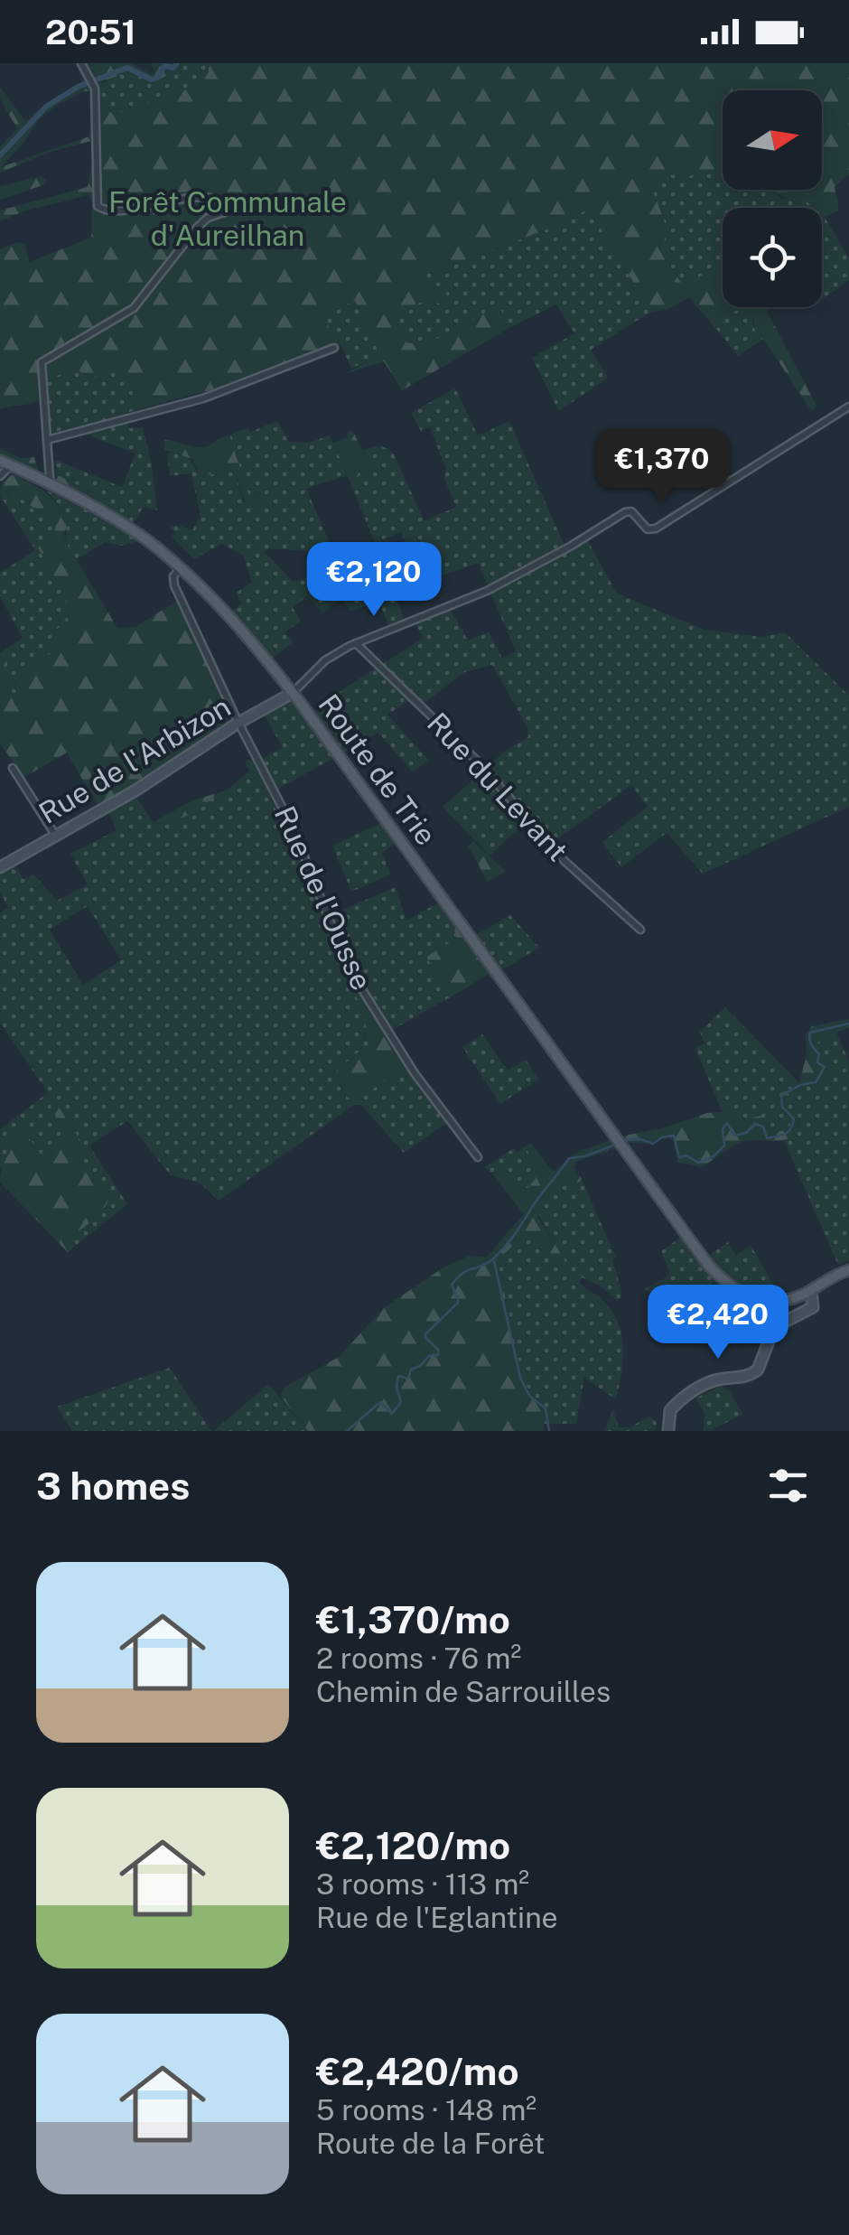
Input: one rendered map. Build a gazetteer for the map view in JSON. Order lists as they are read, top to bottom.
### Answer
{
  "streets": {
    "main road": ["Route de Trie"],
    "street": ["Rue de l'Arbizon", "Rue du Levant", "Rue de l'Ousse"]
  },
  "crossings": [
    ["Rue de l'Arbizon", "Route de Trie"],
    ["Rue de l'Arbizon", "Rue de l'Ousse"],
    ["Route de Trie", "Rue de l'Ousse"]
  ],
  "parks": ["Forêt Communale d'Aureilhan"],
  "north": "right",
  "page": {
    "status": "20:51",
    "price": ["€1,370", "€2,120", "€2,420"],
    "heading": "3 homes",
    "list": [
      {
        "name": "€1,370/mo",
        "note": "2 rooms · 76 m² · Chemin de Sarrouilles"
      },
      {
        "name": "€2,120/mo",
        "note": "3 rooms · 113 m² · Rue de l'Eglantine"
      },
      {
        "name": "€2,420/mo",
        "note": "5 rooms · 148 m² · Route de la Forêt"
      }
    ]
  }
}
